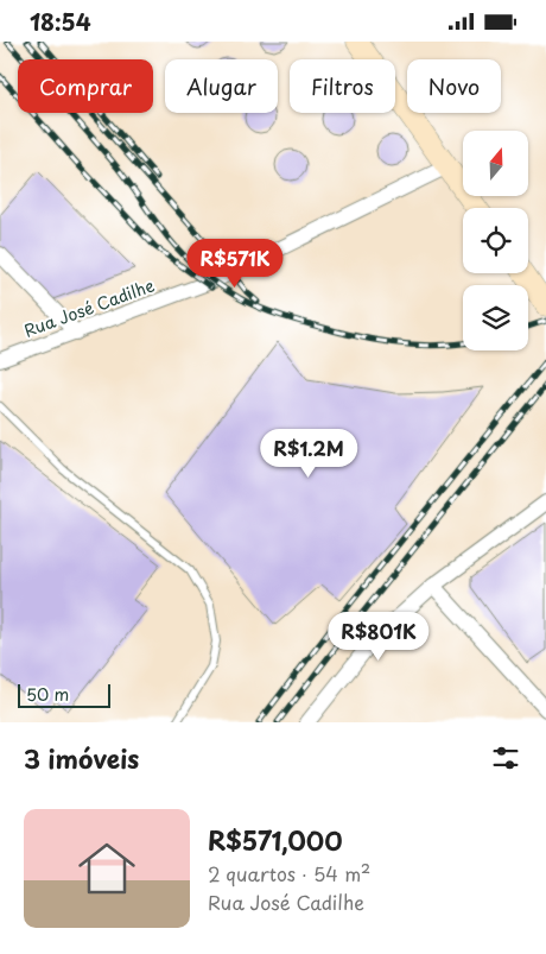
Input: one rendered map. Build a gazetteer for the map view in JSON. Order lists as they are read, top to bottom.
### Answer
{
  "streets": {
    "street": ["Rua José Cadilhe"]
  },
  "scale_bar": "50 m",
  "north": "top",
  "page": {
    "status": "18:54",
    "chip": [
      "Comprar",
      "Alugar",
      "Filtros",
      "Novo"
    ],
    "price": ["R$571K", "R$1.2M", "R$801K"],
    "scale": "50 m",
    "heading": "3 imóveis",
    "list": [
      {
        "name": "R$571,000",
        "note": "2 quartos · 54 m² · Rua José Cadilhe"
      }
    ]
  }
}
